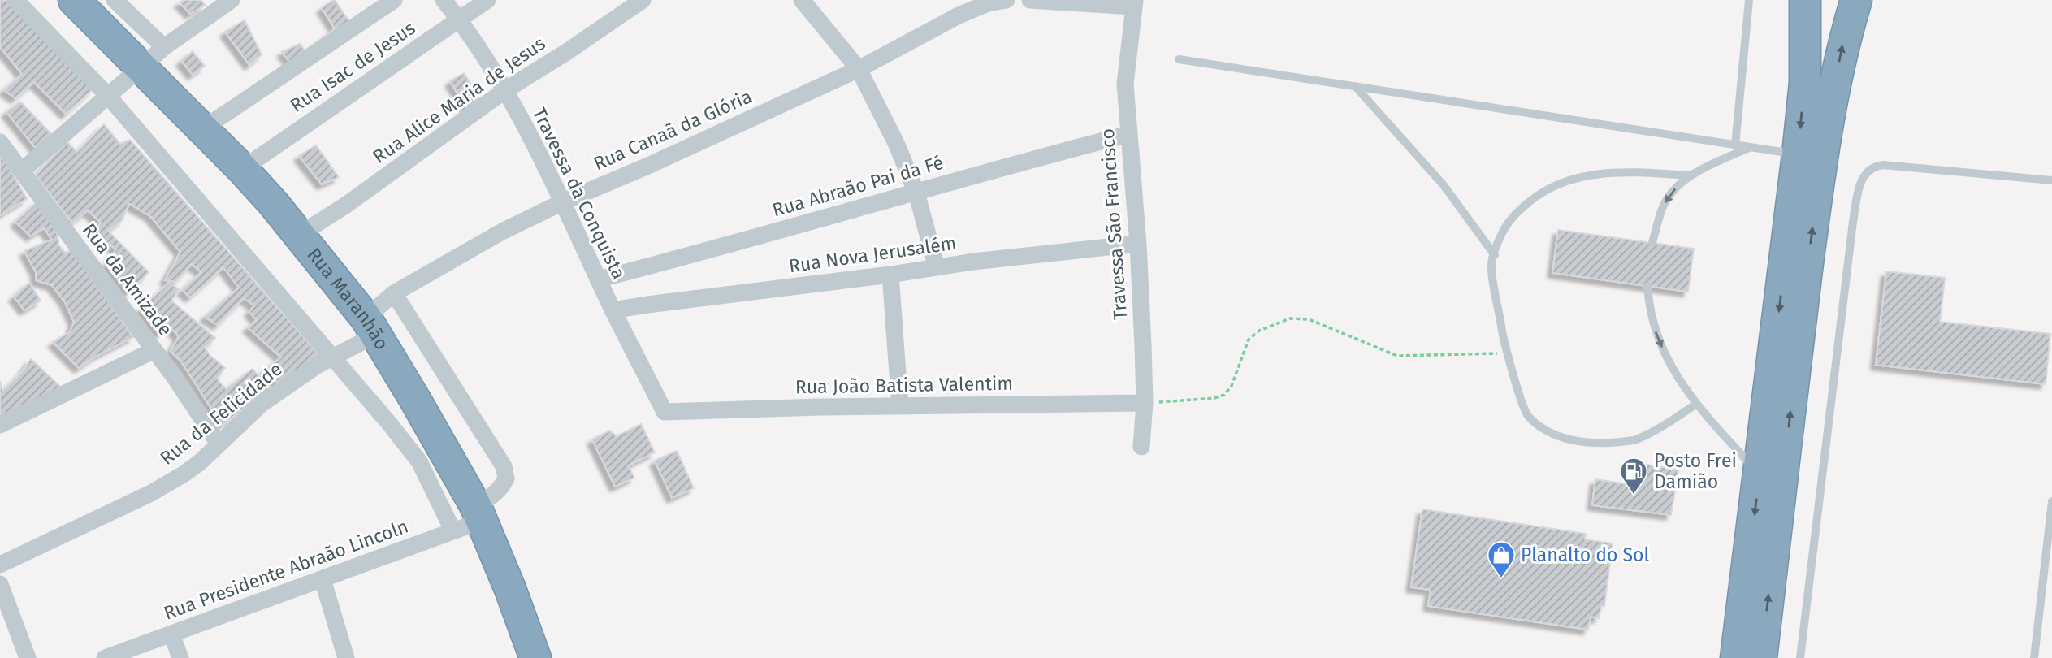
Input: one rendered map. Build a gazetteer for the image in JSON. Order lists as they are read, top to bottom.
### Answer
{
  "streets": {
    "highway": ["Rua Maranhão"],
    "street": [
      "Rua Isac de Jesus",
      "Rua Alice Maria de Jesus",
      "Rua Canaã da Glória",
      "Rua Abraão Pai da Fé",
      "Travessa da Conquista",
      "Travessa São Francisco",
      "Rua Nova Jerusalém",
      "Rua da Amizade",
      "Rua João Batista Valentim",
      "Rua da Felicidade",
      "Rua Presidente Abraão Lincoln"
    ]
  },
  "crossings": [
    ["Rua Isac de Jesus", "Travessa da Conquista"],
    ["Rua Isac de Jesus", "Rua Maranhão"],
    ["Rua Alice Maria de Jesus", "Travessa da Conquista"],
    ["Rua Alice Maria de Jesus", "Rua Maranhão"],
    ["Rua Canaã da Glória", "Travessa da Conquista"],
    ["Rua Canaã da Glória", "Rua Maranhão"],
    ["Rua Canaã da Glória", "Rua da Felicidade"],
    ["Rua Abraão Pai da Fé", "Travessa da Conquista"],
    ["Rua Abraão Pai da Fé", "Travessa São Francisco"],
    ["Travessa da Conquista", "Rua Nova Jerusalém"],
    ["Travessa da Conquista", "Rua João Batista Valentim"],
    ["Travessa São Francisco", "Rua Nova Jerusalém"],
    ["Travessa São Francisco", "Rua João Batista Valentim"],
    ["Rua da Amizade", "Rua da Felicidade"],
    ["Rua Maranhão", "Rua da Felicidade"],
    ["Rua Maranhão", "Rua Presidente Abraão Lincoln"]
  ],
  "places": {
    "fuel station": ["Posto Frei Damião"],
    "shop": ["Planalto do Sol"]
  }
}
